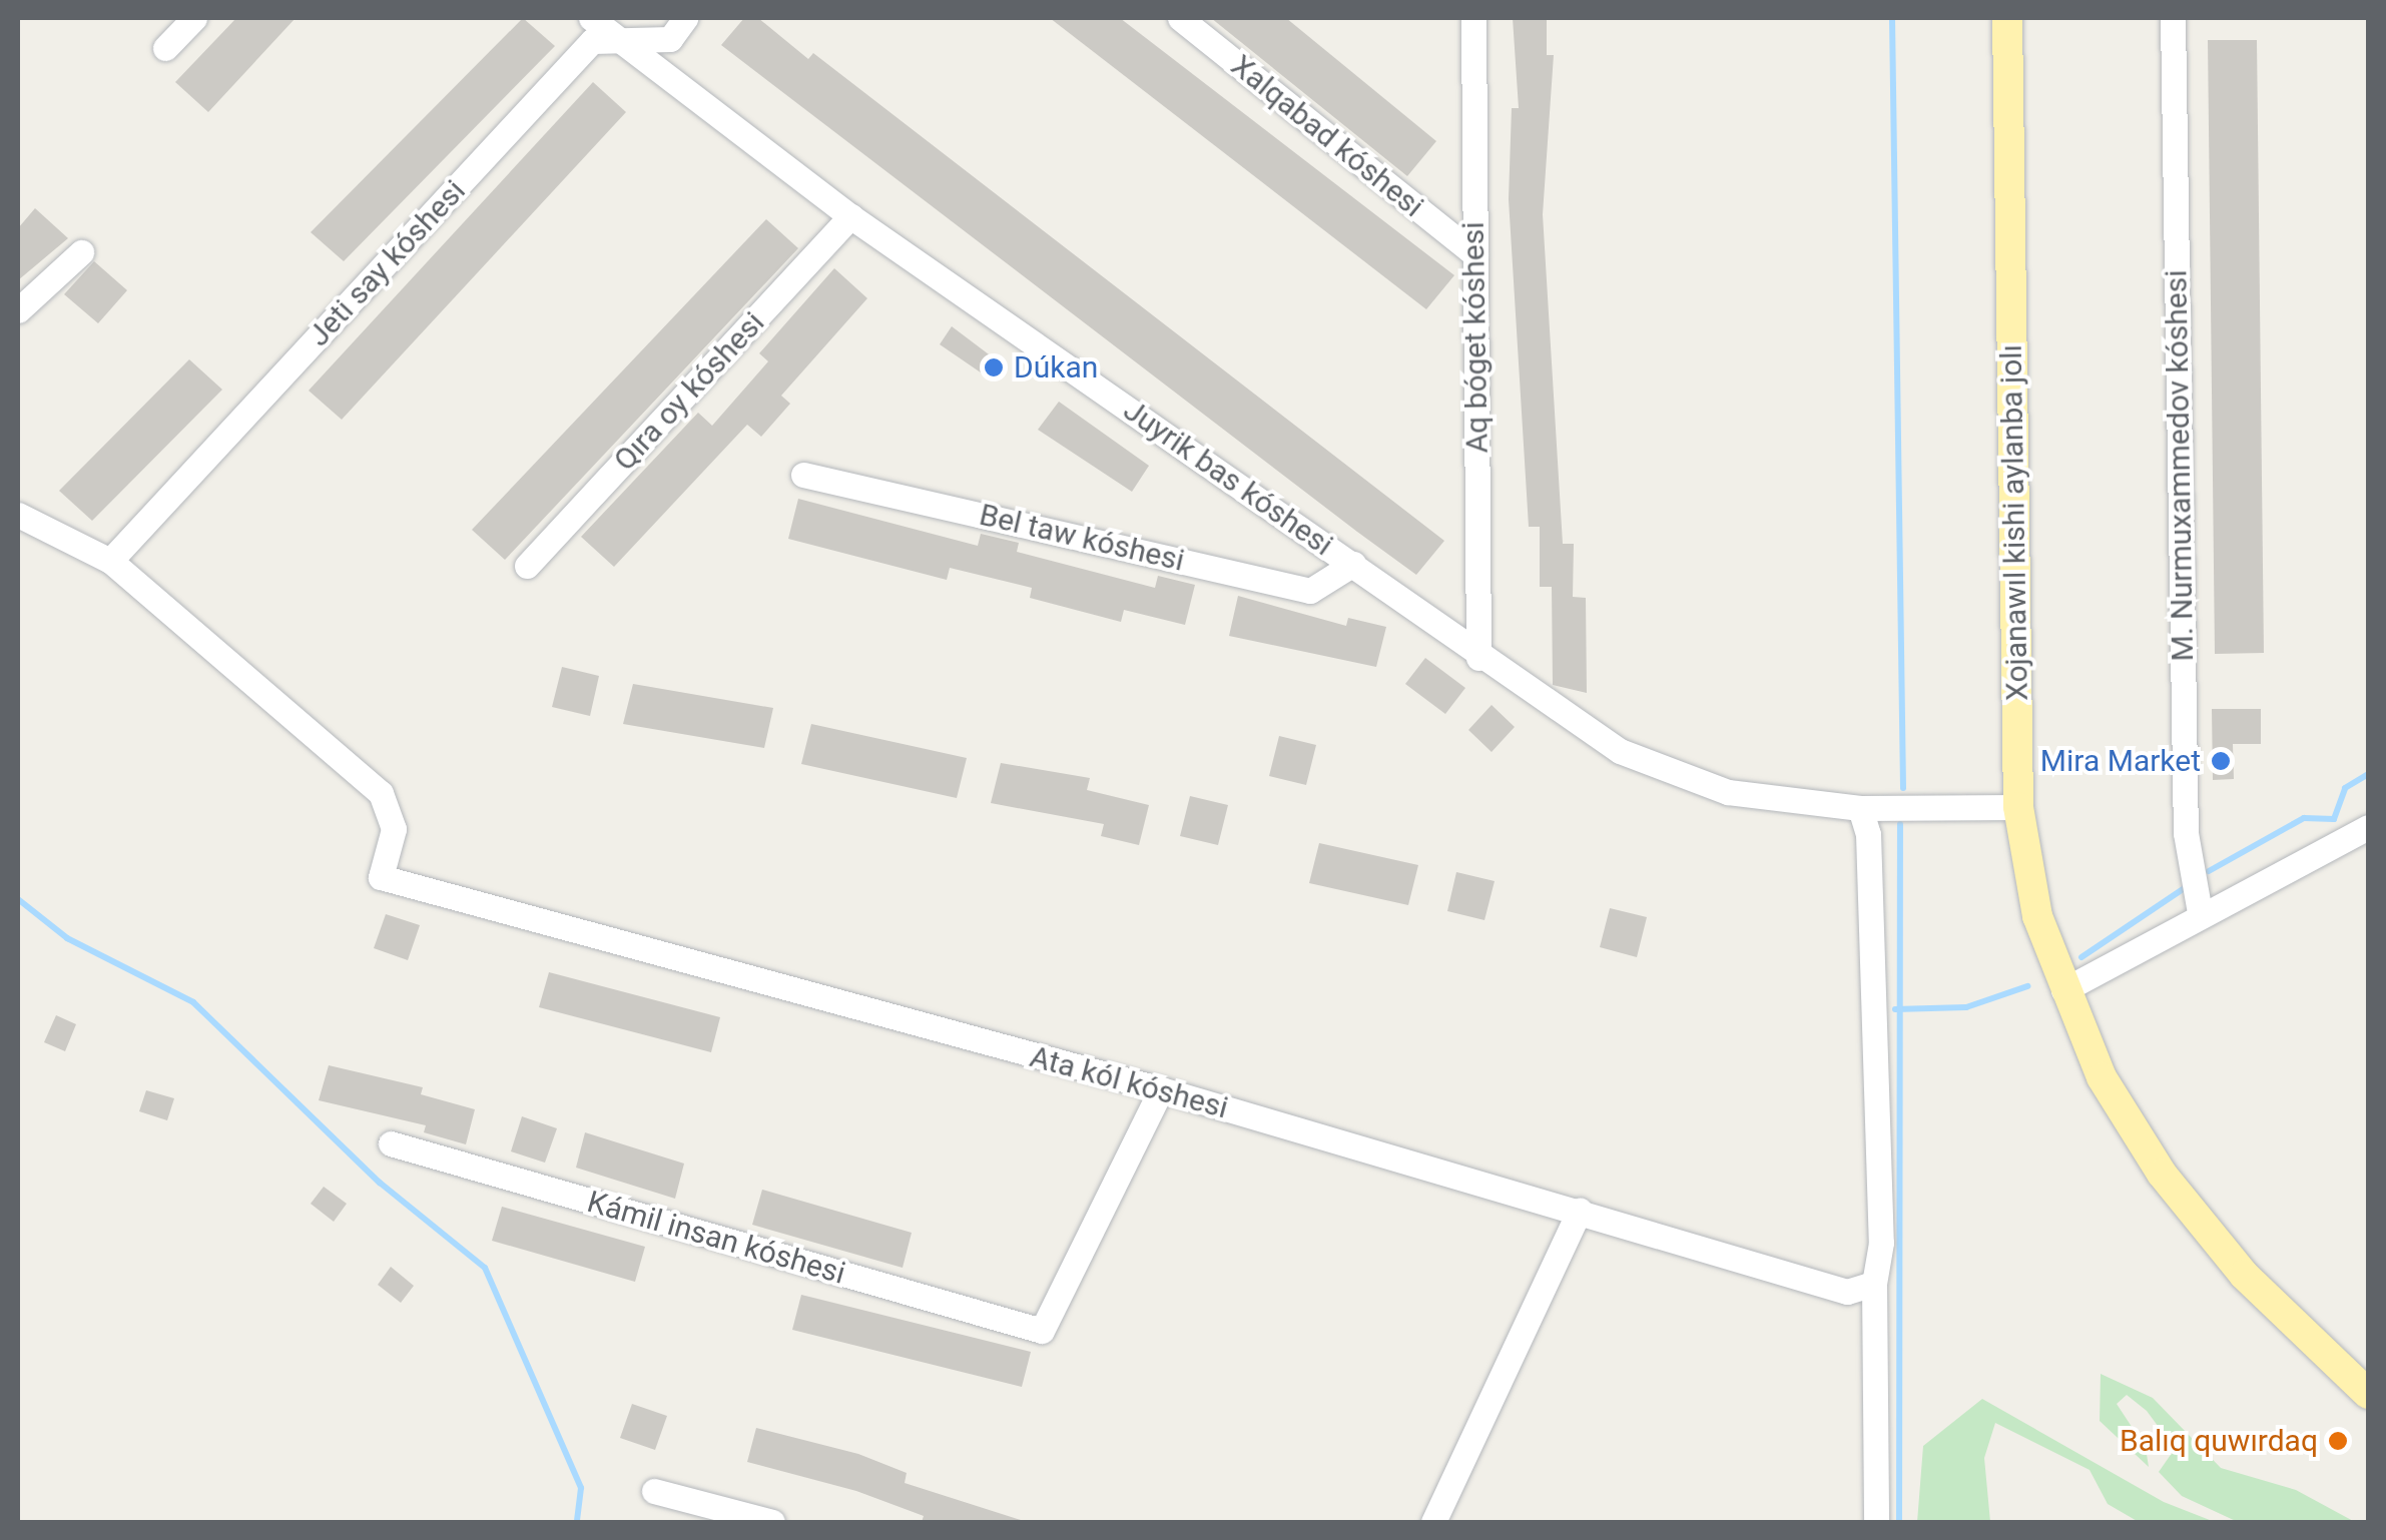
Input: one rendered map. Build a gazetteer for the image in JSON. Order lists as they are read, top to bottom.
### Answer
{
  "streets": {
    "main road": ["Xojanawıl kishi aylanba jolı"],
    "street": [
      "Xalqabad kóshesi",
      "Jeti say kóshesi",
      "Aq bóget kóshesi",
      "Qıra oy kóshesi",
      "M. Nurmuxammedov kóshesi",
      "Juyrik bas kóshesi",
      "Bel taw kóshesi",
      "Ata kól kóshesi",
      "Kámil insan kóshesi"
    ]
  },
  "crossings": [
    ["Xalqabad kóshesi", "Aq bóget kóshesi"],
    ["Jeti say kóshesi", "Juyrik bas kóshesi"],
    ["Jeti say kóshesi", "Ata kól kóshesi"],
    ["Aq bóget kóshesi", "Juyrik bas kóshesi"],
    ["Qıra oy kóshesi", "Juyrik bas kóshesi"],
    ["Juyrik bas kóshesi", "Xojanawıl kishi aylanba jolı"],
    ["Juyrik bas kóshesi", "Bel taw kóshesi"],
    ["Ata kól kóshesi", "Kámil insan kóshesi"]
  ],
  "places": ["Dúkan", "Mira Market", "Balıq quwırdaq"]
}
